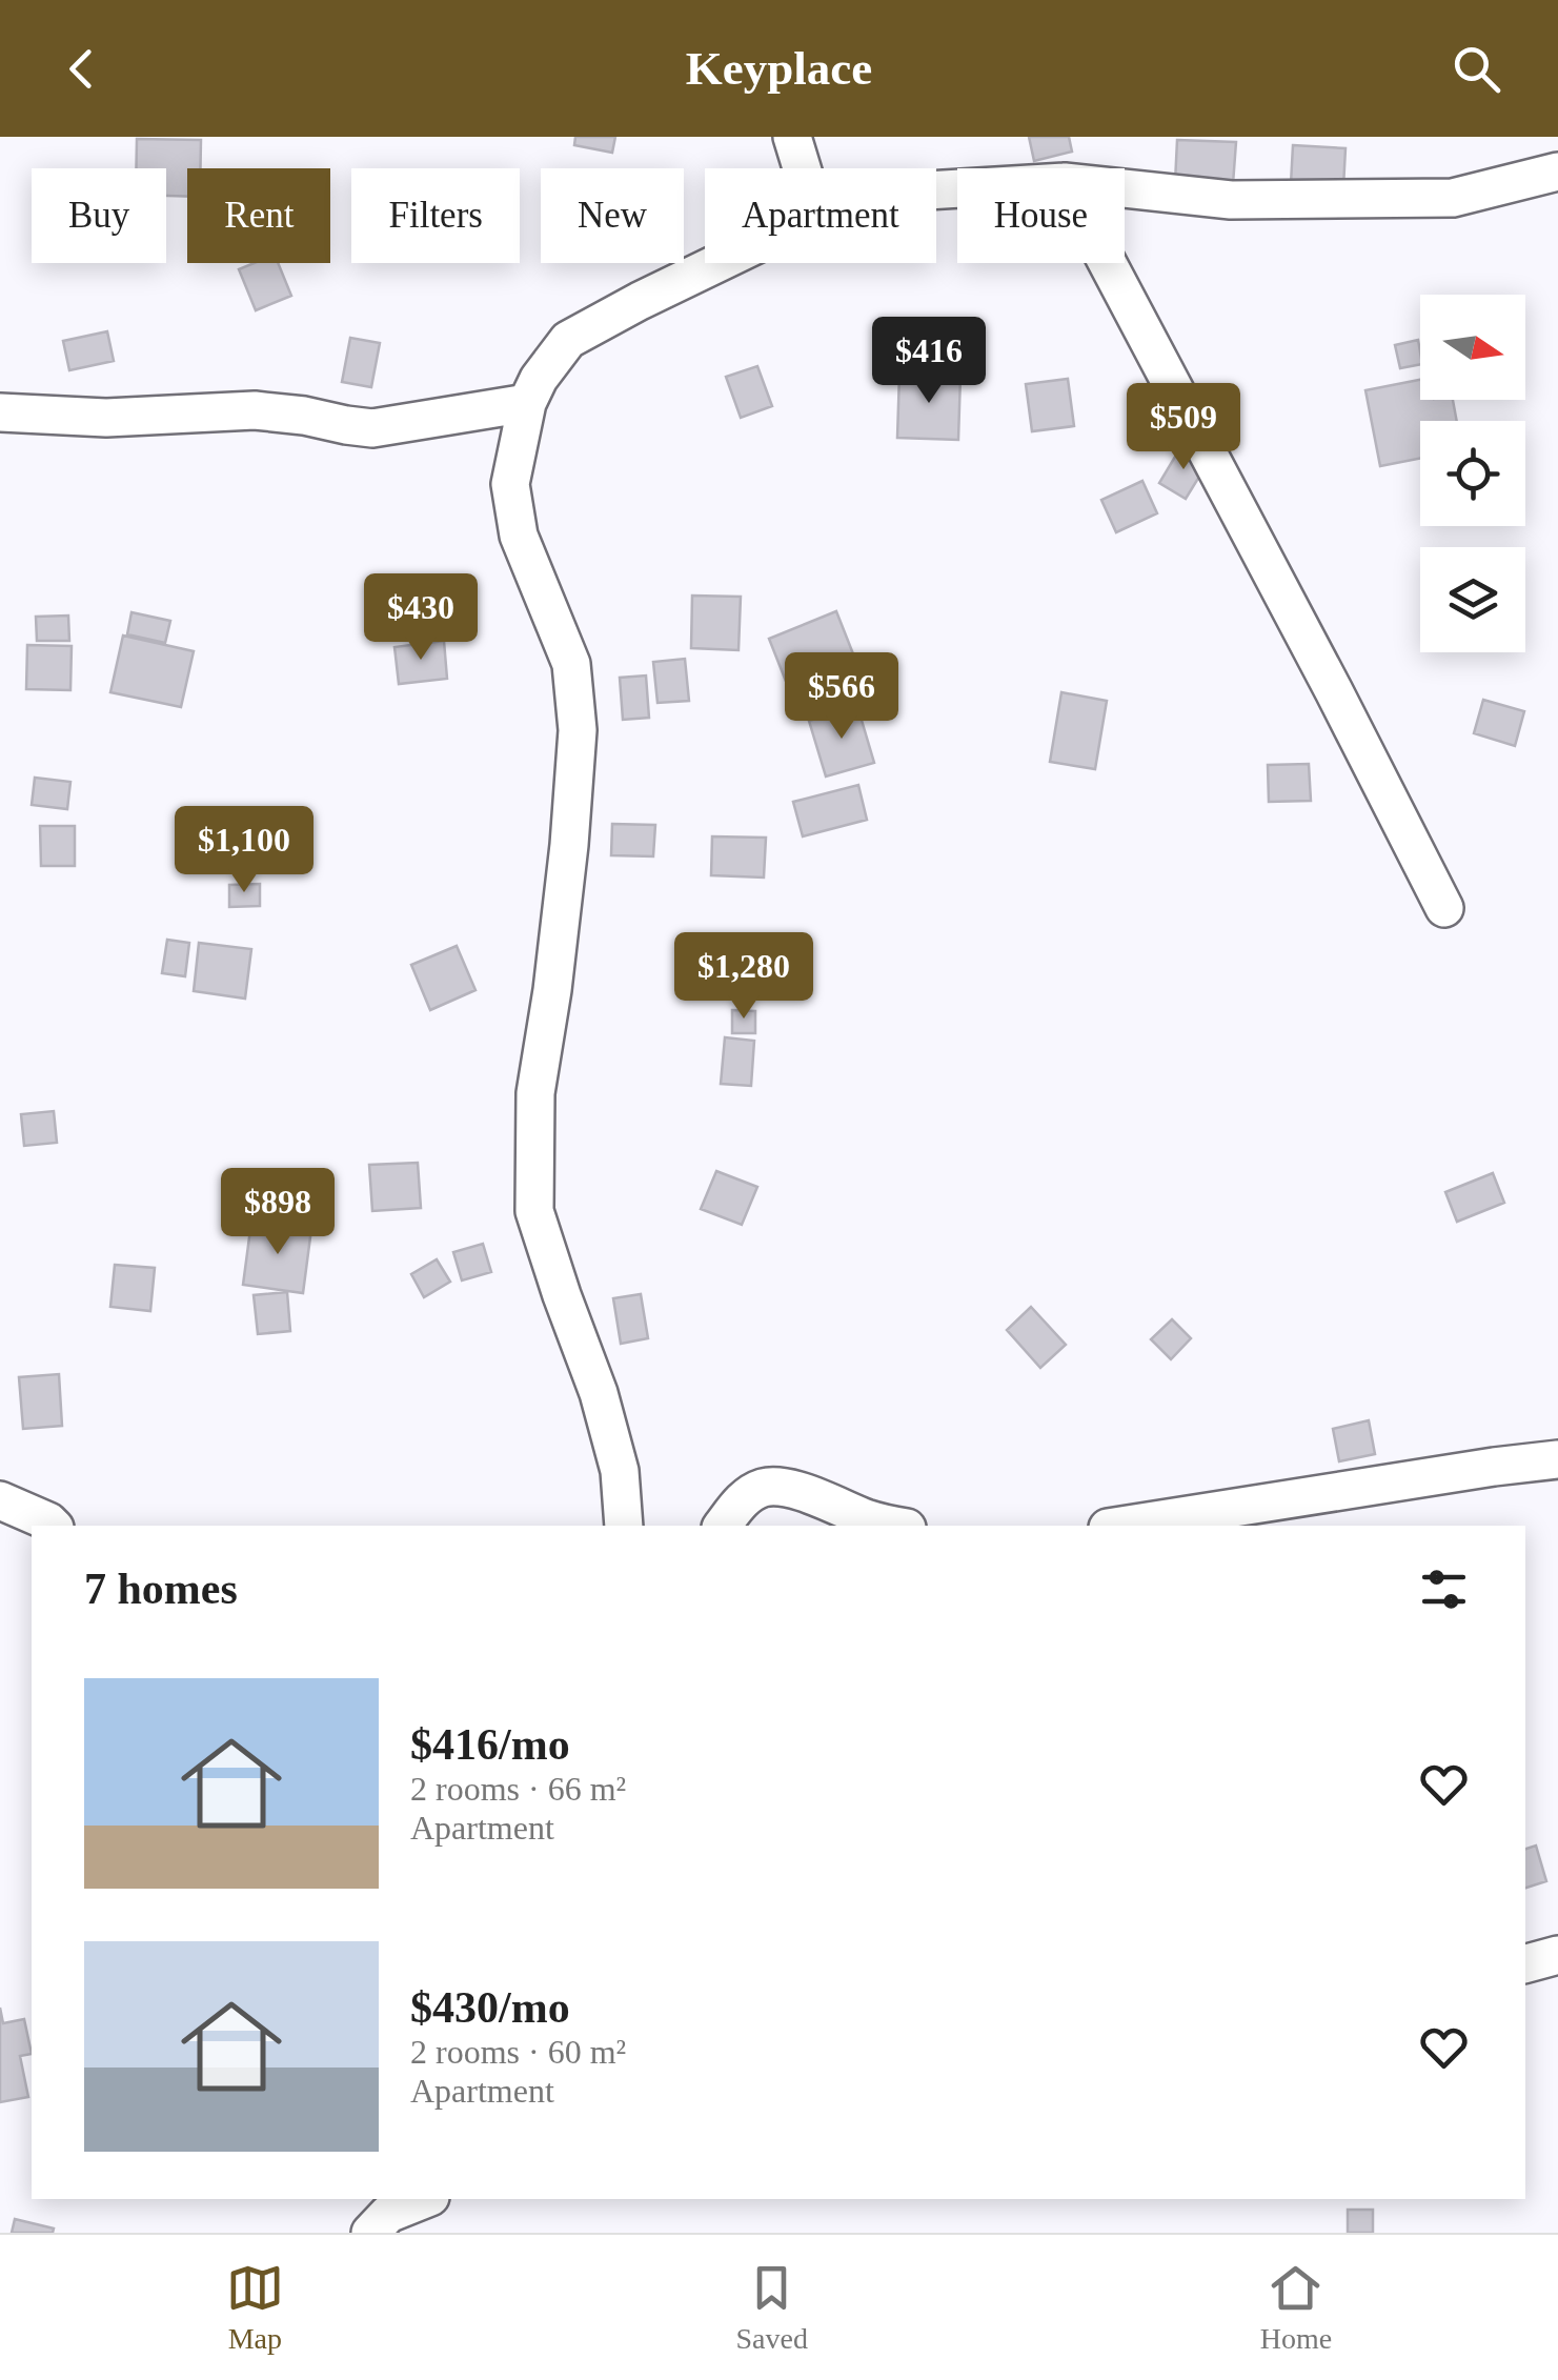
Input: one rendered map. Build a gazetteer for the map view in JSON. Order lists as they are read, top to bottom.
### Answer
{
  "north": "right",
  "page": {
    "header": "Keyplace",
    "chip": [
      "Buy",
      "Rent",
      "Filters",
      "New",
      "Apartment",
      "House"
    ],
    "price": [
      "$416",
      "$509",
      "$430",
      "$566",
      "$1,100",
      "$1,280",
      "$898"
    ],
    "heading": "7 homes",
    "list": [
      {
        "name": "$416/mo",
        "note": "2 rooms · 66 m² · Apartment"
      },
      {
        "name": "$430/mo",
        "note": "2 rooms · 60 m² · Apartment"
      }
    ],
    "tabs": ["Map", "Saved", "Home"]
  }
}
